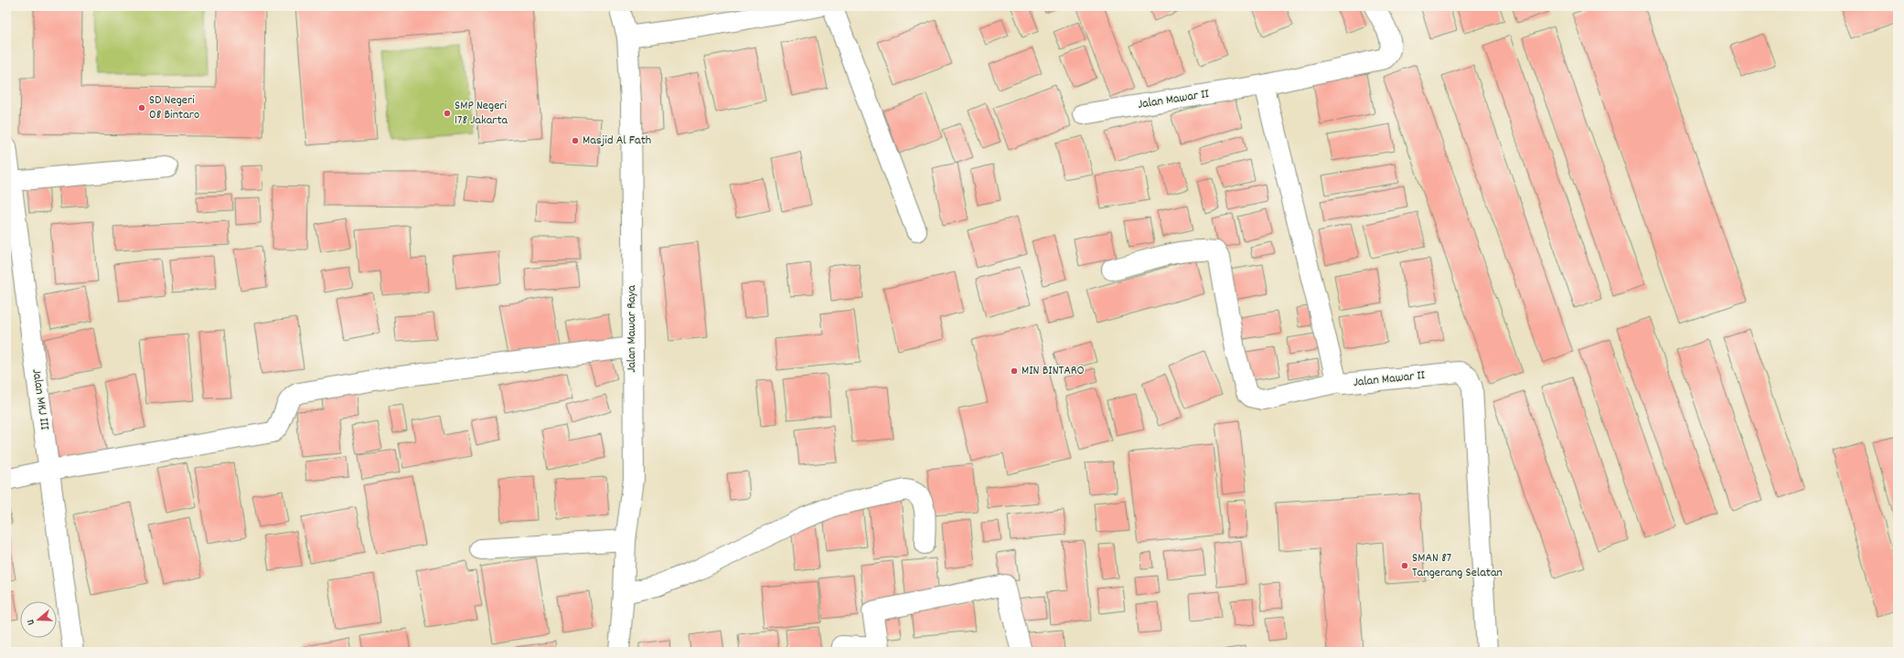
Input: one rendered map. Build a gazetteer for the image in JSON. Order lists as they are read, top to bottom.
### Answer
{
  "streets": {
    "street": ["Jalan Mawar II", "Jalan Mawar Raya", "Jalan MKJ III"]
  },
  "places": [
    "SD Negeri 08 Bintaro",
    "SMP Negeri 178 Jakarta",
    "Masjid Al Fath",
    "MIN BINTARO",
    "SMAN 87 Tangerang Selatan"
  ],
  "north": "left"
}
